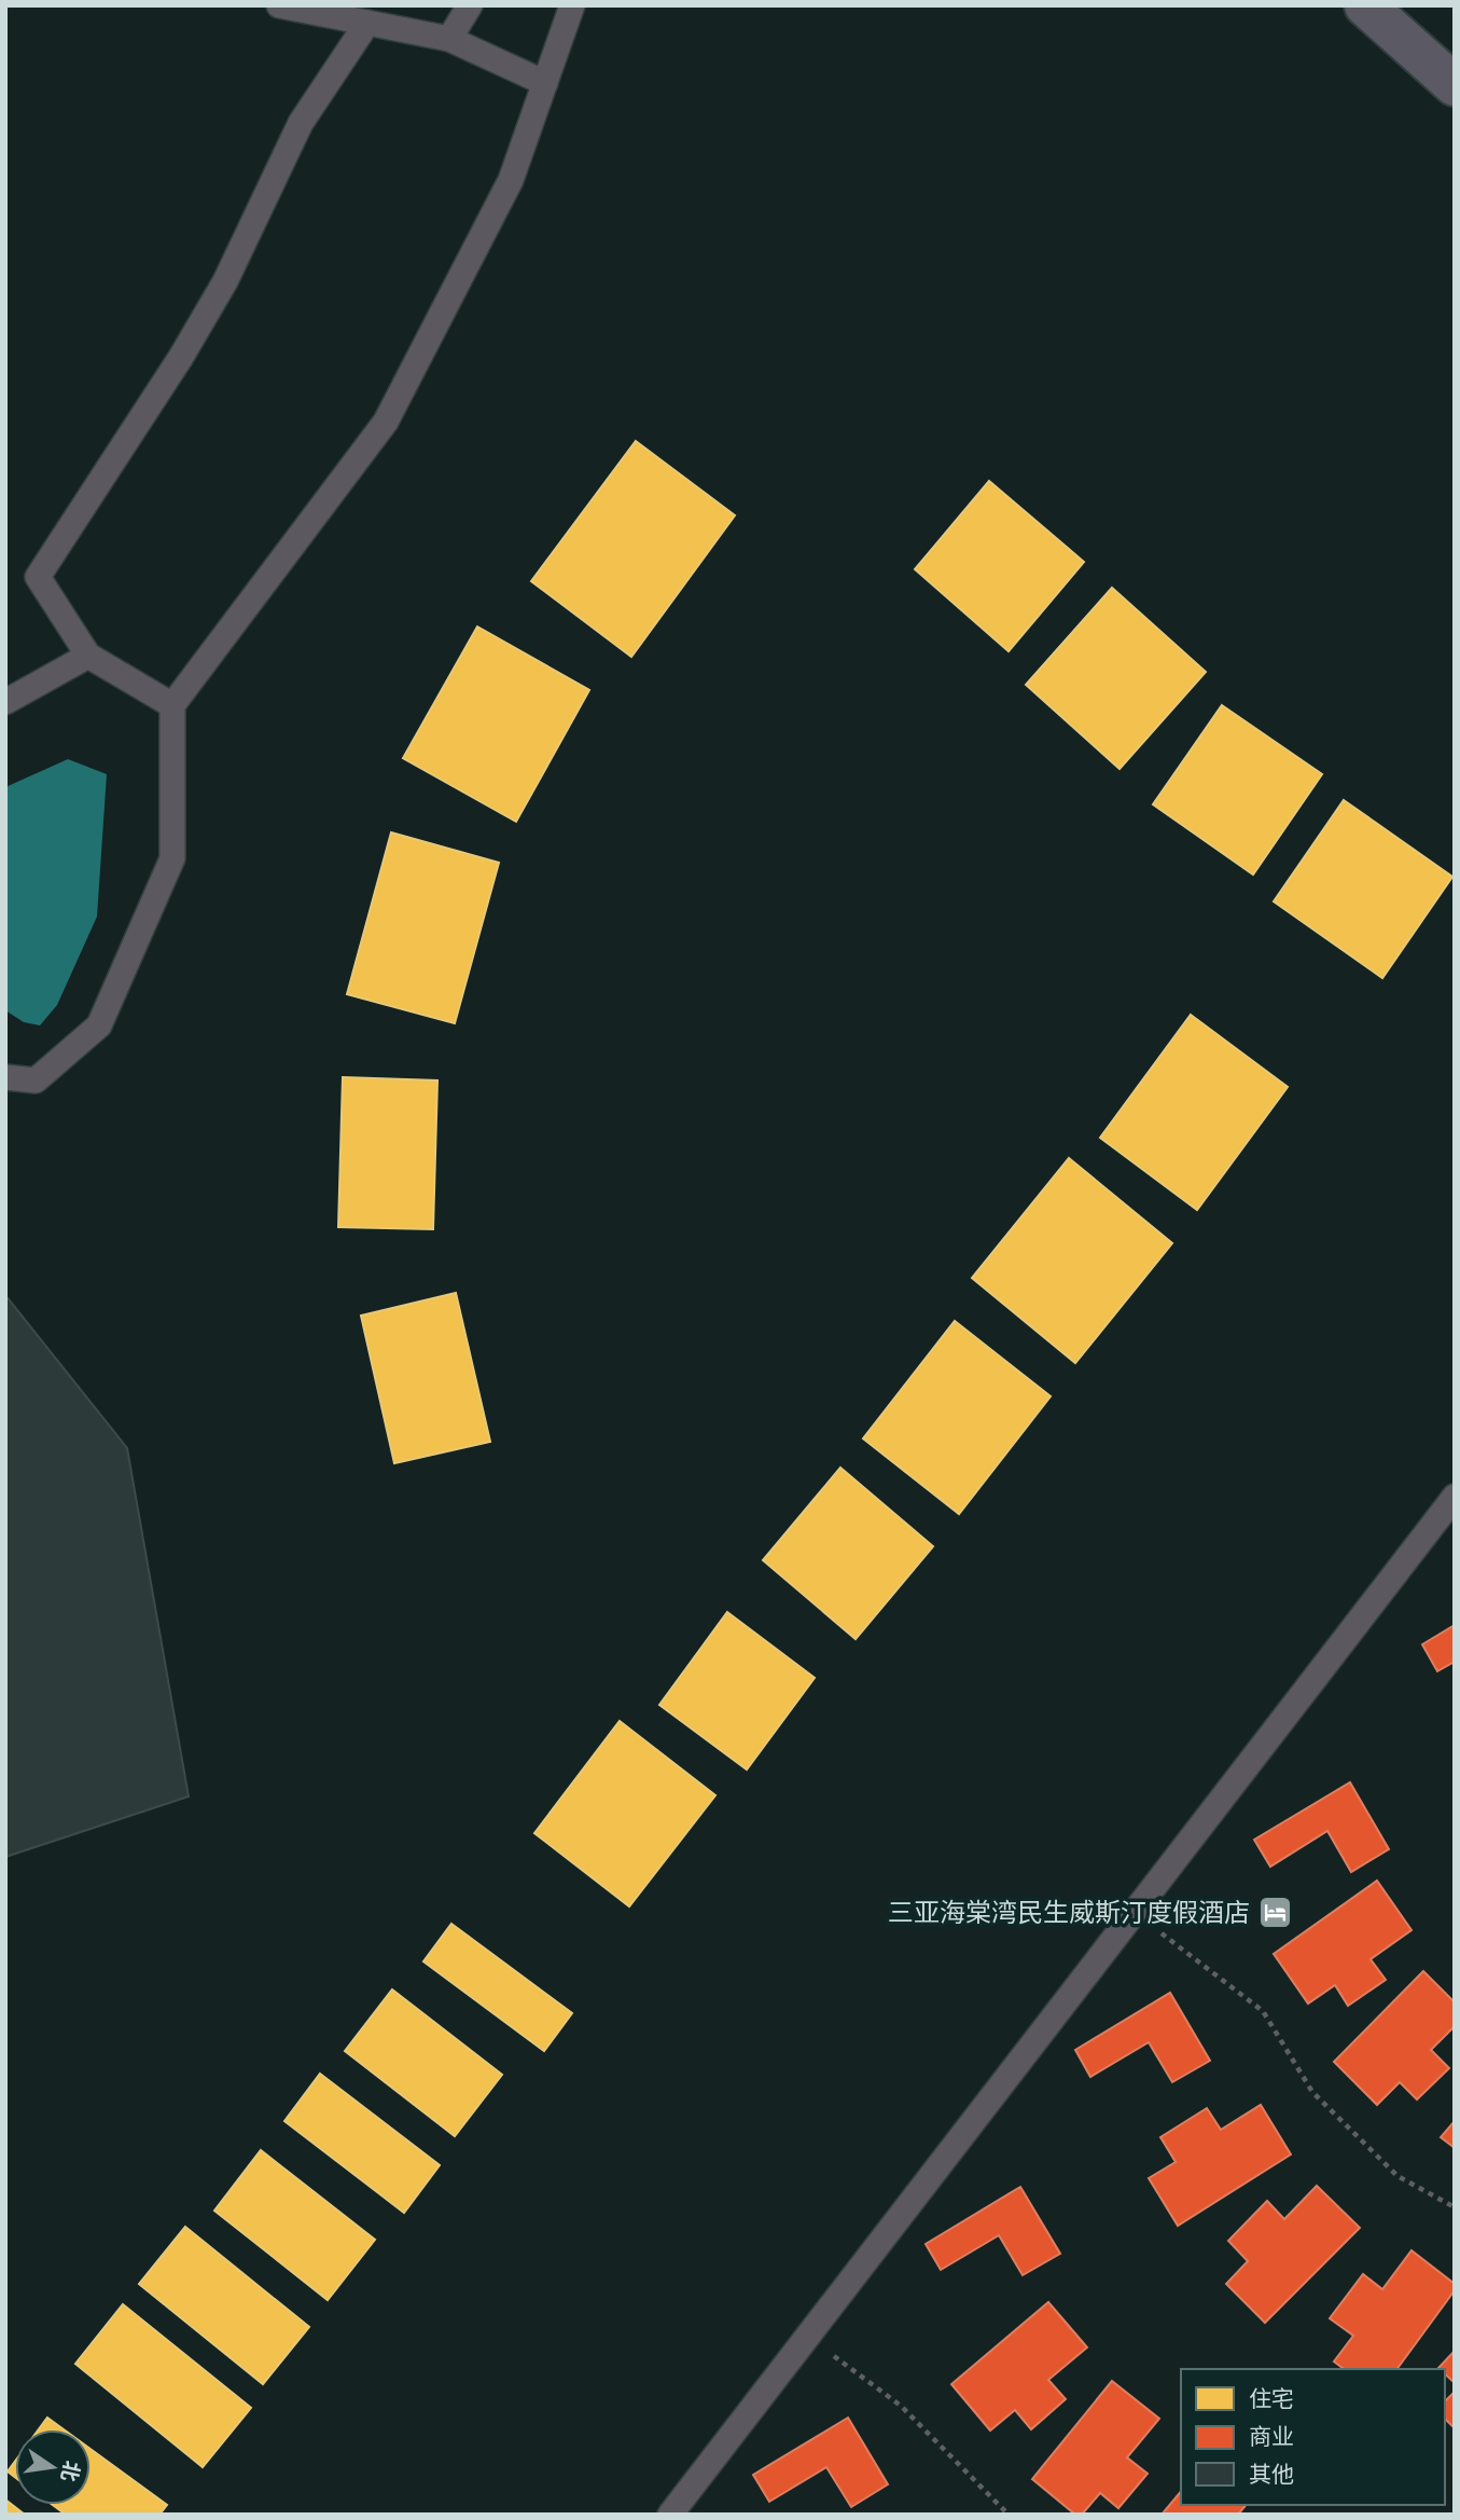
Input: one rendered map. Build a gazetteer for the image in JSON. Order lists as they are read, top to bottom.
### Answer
{
  "places": {
    "hotel": ["三亚海棠湾民生威斯汀度假酒店"]
  },
  "legend": ["住宅", "商业", "其他"],
  "north": "right"
}
